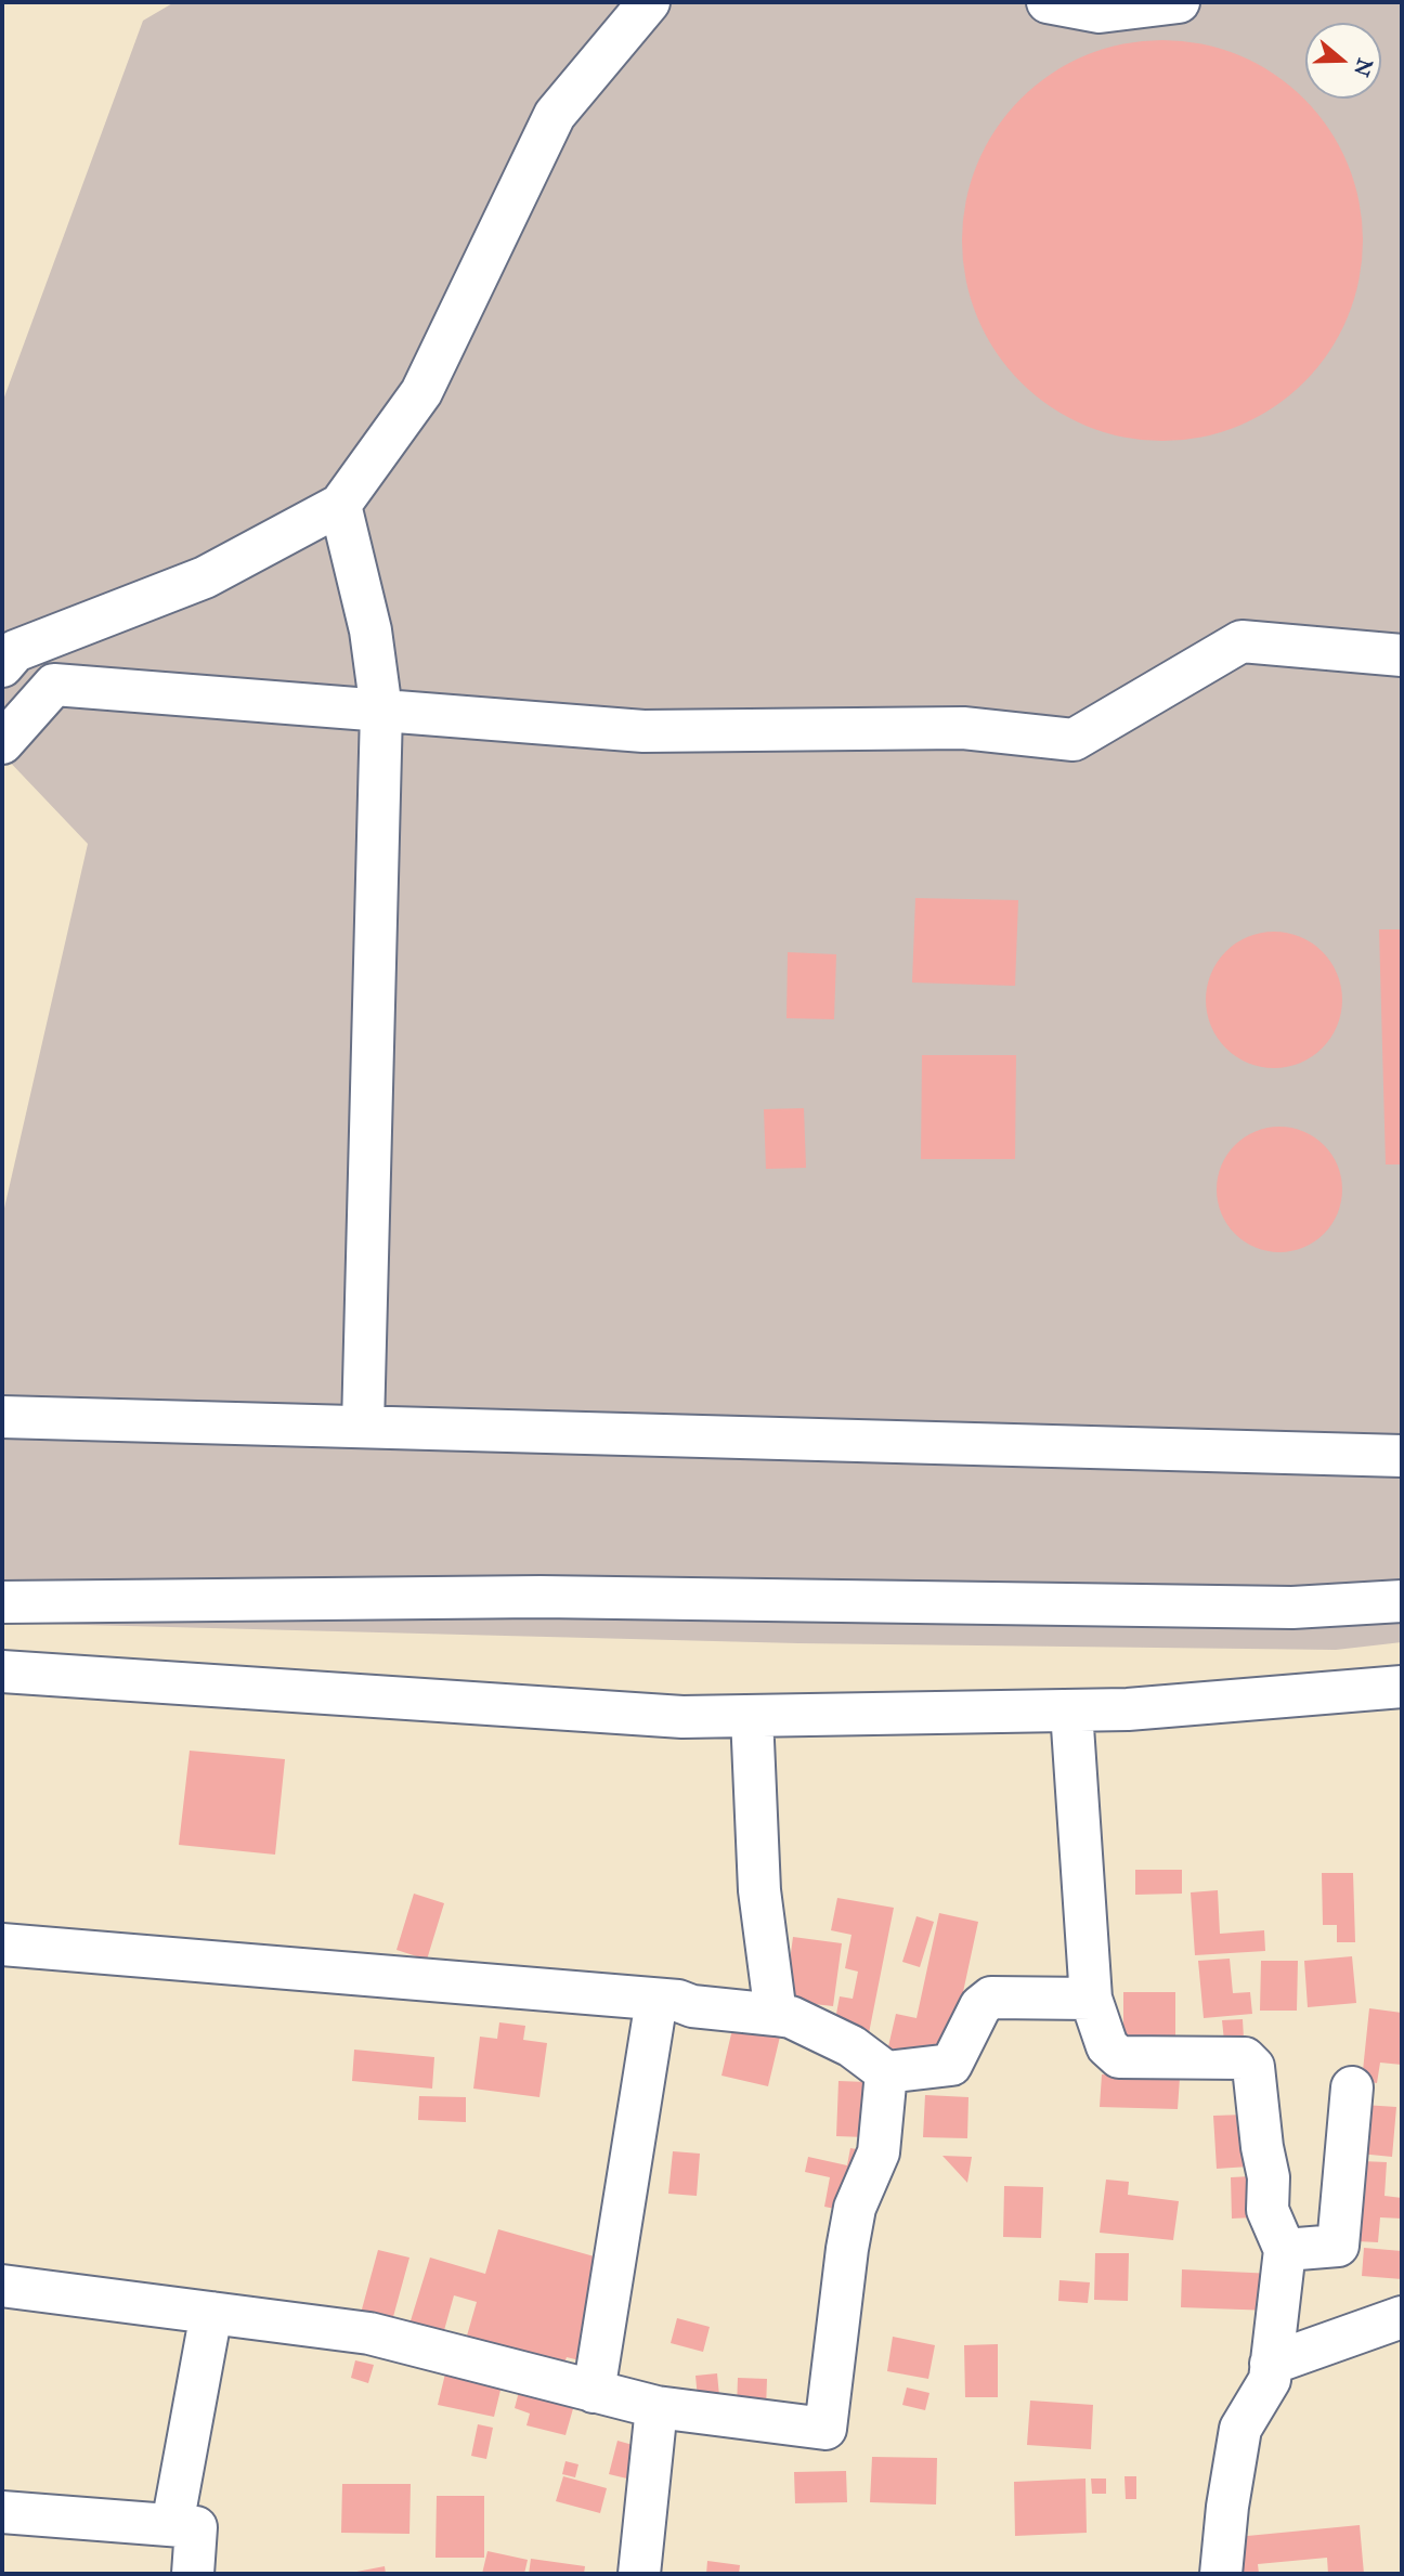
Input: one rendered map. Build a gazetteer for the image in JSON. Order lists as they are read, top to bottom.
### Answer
{
  "north": "right"
}
